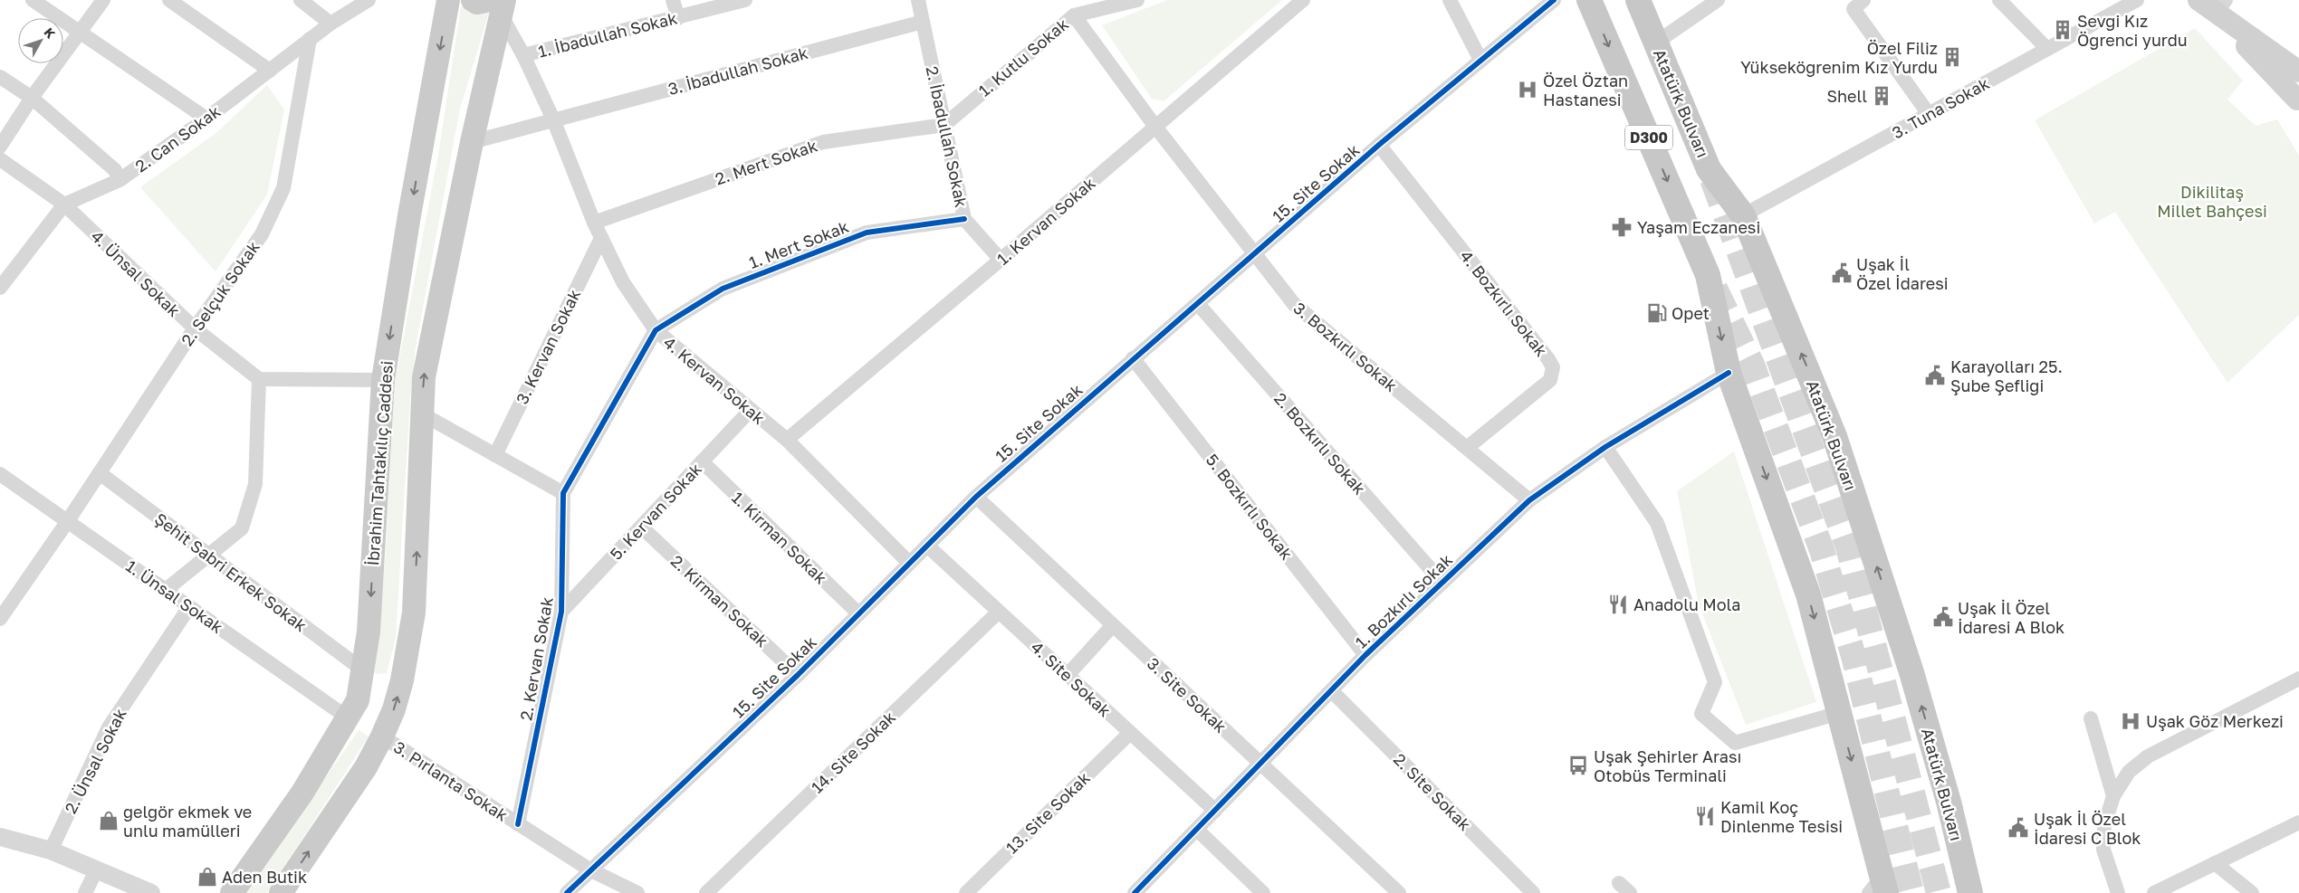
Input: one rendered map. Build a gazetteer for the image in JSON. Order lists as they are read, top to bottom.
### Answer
{
  "streets": {
    "highway": ["Atatürk Bulvarı", "D300"],
    "main road": ["İbrahim Tahtakılıç Caddesi"],
    "street": [
      "1. İbadullah Sokak",
      "1. Kutlu Sokak",
      "3. İbadullah Sokak",
      "3. Tuna Sokak",
      "2. İbadullah Sokak",
      "2. Can Sokak",
      "2. Mert Sokak",
      "15. Site Sokak",
      "1. Kervan Sokak",
      "1. Mert Sokak",
      "4. Ünsal Sokak",
      "2. Selçuk Sokak",
      "4. Bozkırlı Sokak",
      "3. Kervan Sokak",
      "3. Bozkırlı Sokak",
      "4. Kervan Sokak",
      "2. Bozkırlı Sokak",
      "5. Bozkırlı Sokak",
      "5. Kervan Sokak",
      "1. Kirman Sokak",
      "Şehit Sabri Erkek Sokak",
      "1. Ünsal Sokak",
      "2. Kirman Sokak",
      "1. Bozkırlı Sokak",
      "2. Kervan Sokak",
      "4. Site Sokak",
      "3. Site Sokak",
      "14. Site Sokak",
      "2. Ünsal Sokak",
      "3. Pırlanta Sokak",
      "2. Site Sokak",
      "13. Site Sokak"
    ]
  },
  "crossings": [
    ["1. İbadullah Sokak", "4. Kervan Sokak"],
    ["1. Kutlu Sokak", "2. İbadullah Sokak"],
    ["1. Kutlu Sokak", "2. Mert Sokak"],
    ["1. Kutlu Sokak", "3. Bozkırlı Sokak"],
    ["3. İbadullah Sokak", "2. İbadullah Sokak"],
    ["3. İbadullah Sokak", "4. Kervan Sokak"],
    ["Atatürk Bulvarı", "3. Tuna Sokak"],
    ["2. İbadullah Sokak", "2. Mert Sokak"],
    ["2. İbadullah Sokak", "1. Kervan Sokak"],
    ["2. İbadullah Sokak", "1. Mert Sokak"],
    ["D300", "1. Bozkırlı Sokak"],
    ["2. Can Sokak", "4. Ünsal Sokak"],
    ["2. Can Sokak", "2. Selçuk Sokak"],
    ["2. Mert Sokak", "4. Kervan Sokak"],
    ["15. Site Sokak", "4. Bozkırlı Sokak"],
    ["15. Site Sokak", "3. Bozkırlı Sokak"],
    ["15. Site Sokak", "4. Kervan Sokak"],
    ["15. Site Sokak", "2. Bozkırlı Sokak"],
    ["15. Site Sokak", "5. Bozkırlı Sokak"],
    ["15. Site Sokak", "1. Kirman Sokak"],
    ["15. Site Sokak", "2. Kirman Sokak"],
    ["15. Site Sokak", "4. Site Sokak"],
    ["15. Site Sokak", "3. Site Sokak"],
    ["15. Site Sokak", "3. Pırlanta Sokak"],
    ["1. Kervan Sokak", "3. Bozkırlı Sokak"],
    ["1. Kervan Sokak", "4. Kervan Sokak"],
    ["1. Mert Sokak", "4. Kervan Sokak"],
    ["1. Mert Sokak", "2. Kervan Sokak"],
    ["4. Ünsal Sokak", "2. Selçuk Sokak"],
    ["2. Selçuk Sokak", "Şehit Sabri Erkek Sokak"],
    ["2. Selçuk Sokak", "1. Ünsal Sokak"],
    ["4. Bozkırlı Sokak", "3. Bozkırlı Sokak"],
    ["3. Kervan Sokak", "4. Kervan Sokak"],
    ["3. Bozkırlı Sokak", "1. Bozkırlı Sokak"],
    ["4. Kervan Sokak", "5. Kervan Sokak"],
    ["4. Kervan Sokak", "2. Kervan Sokak"],
    ["2. Bozkırlı Sokak", "1. Bozkırlı Sokak"],
    ["İbrahim Tahtakılıç Caddesi", "Şehit Sabri Erkek Sokak"],
    ["İbrahim Tahtakılıç Caddesi", "1. Ünsal Sokak"],
    ["5. Bozkırlı Sokak", "1. Bozkırlı Sokak"],
    ["5. Kervan Sokak", "1. Kirman Sokak"],
    ["5. Kervan Sokak", "2. Kirman Sokak"],
    ["5. Kervan Sokak", "2. Kervan Sokak"],
    ["1. Ünsal Sokak", "2. Ünsal Sokak"],
    ["1. Bozkırlı Sokak", "4. Site Sokak"],
    ["1. Bozkırlı Sokak", "3. Site Sokak"],
    ["1. Bozkırlı Sokak", "2. Site Sokak"],
    ["2. Kervan Sokak", "3. Pırlanta Sokak"],
    ["4. Site Sokak", "14. Site Sokak"],
    ["4. Site Sokak", "13. Site Sokak"]
  ],
  "parks": ["Dikilitaş Millet Bahçesi"],
  "places": {
    "building": ["Sevgi Kız Öğrenci yurdu", "Özel Filiz Yükseköğrenim Kız Yurdu", "Shell"],
    "hospital": ["Özel Öztan Hastanesi", "Uşak Göz Merkezi"],
    "pharmacy": ["Yaşam Eczanesi"],
    "public building": [
      "Uşak İl Özel İdaresi",
      "Karayolları 25. Şube Şefliği",
      "Uşak İl Özel İdaresi A Blok",
      "Uşak İl Özel İdaresi C Blok"
    ],
    "fuel station": ["Opet"],
    "restaurant": ["Anadolu Mola", "Kamil Koç Dinlenme Tesisi"],
    "bus stop": ["Uşak Şehirler Arası Otobüs Terminali"],
    "shop": ["gelgör ekmek ve unlu mamülleri", "Aden Butik"]
  },
  "north": "top right"
}
